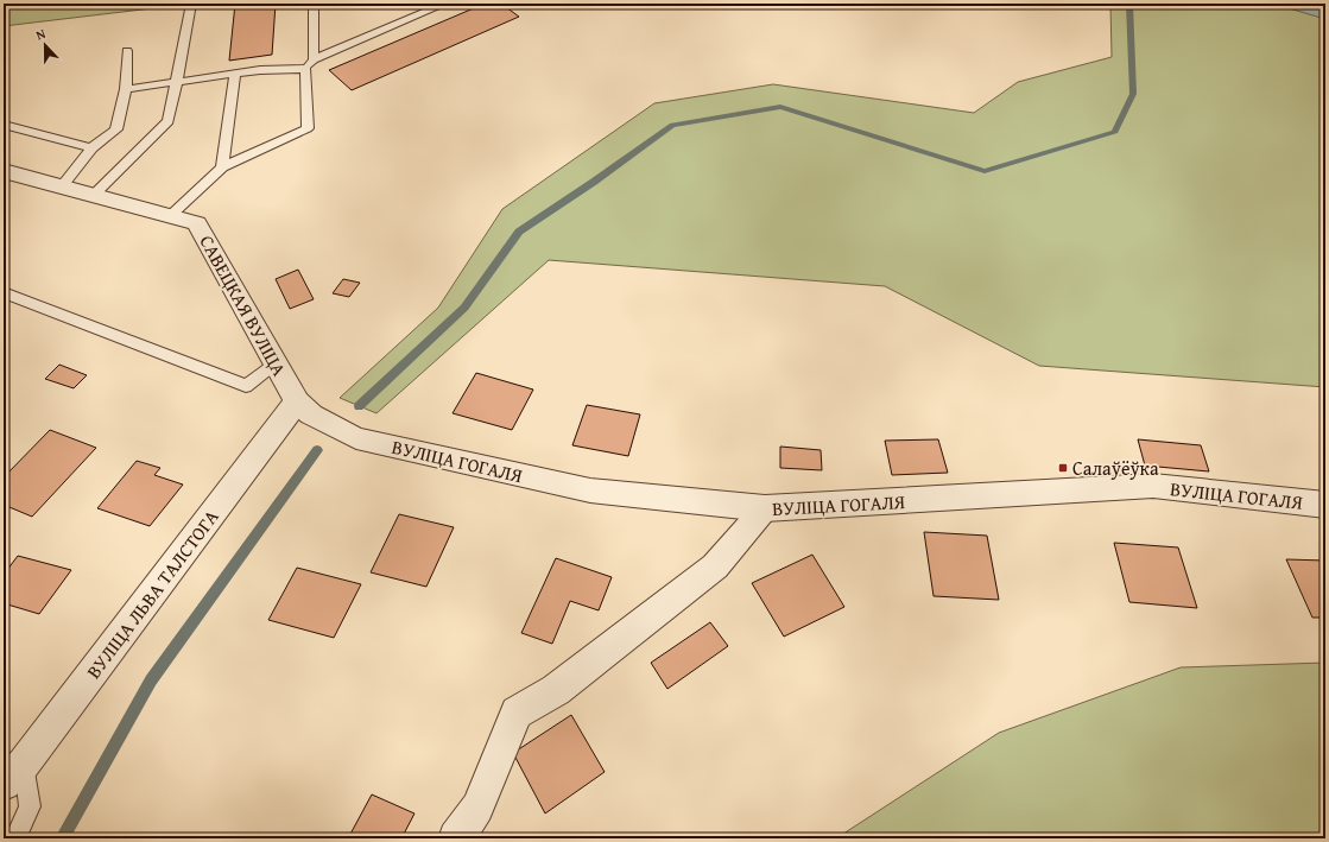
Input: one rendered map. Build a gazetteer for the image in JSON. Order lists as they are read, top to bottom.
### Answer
{
  "streets": {
    "street": ["САВЕЦКАЯ ВУЛІЦА", "ВУЛІЦА ГОГАЛЯ", "ВУЛІЦА ЛЬВА ТАЛСТОГА"]
  },
  "crossings": [
    ["САВЕЦКАЯ ВУЛІЦА", "ВУЛІЦА ГОГАЛЯ"],
    ["САВЕЦКАЯ ВУЛІЦА", "ВУЛІЦА ЛЬВА ТАЛСТОГА"]
  ],
  "places": {
    "transit": ["Салаўёўка"]
  },
  "north": "top"
}
